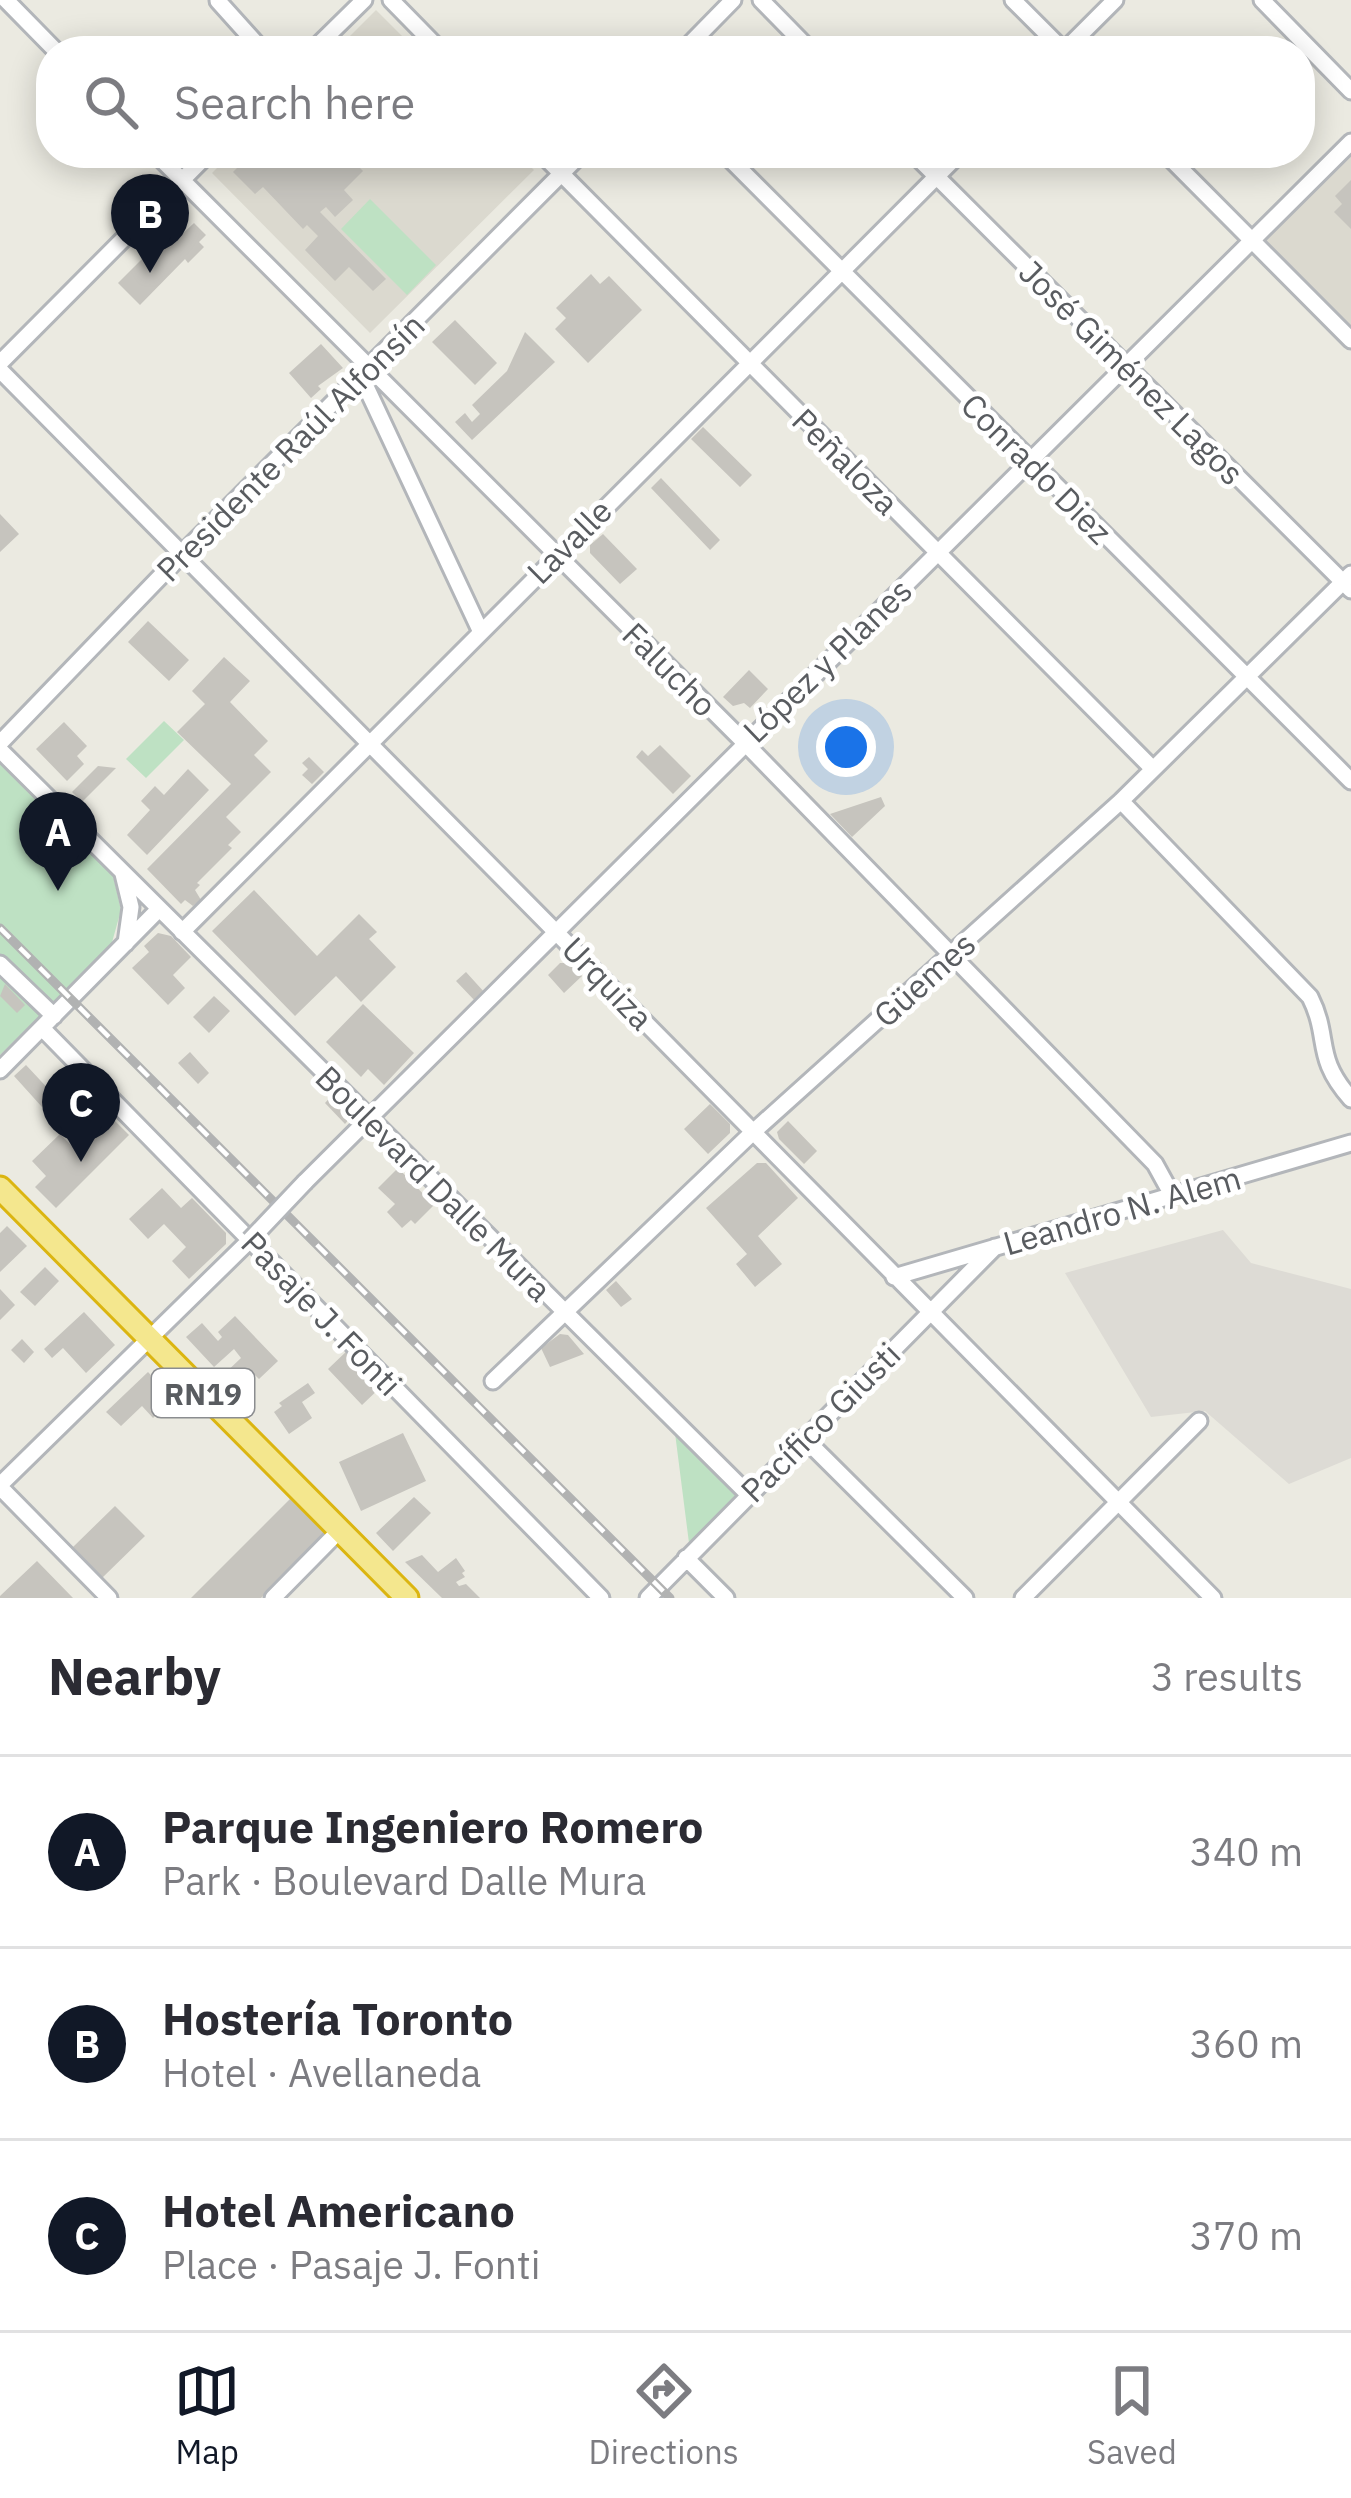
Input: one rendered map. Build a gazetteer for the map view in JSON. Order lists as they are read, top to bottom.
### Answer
{
  "streets": {
    "highway": ["RN19"],
    "street": [
      "José Giménez Lagos",
      "Presidente Raúl Alfonsín",
      "Peñaloza",
      "Conrado Diez",
      "Lavalle",
      "López y Planes",
      "Falucho",
      "Güemes",
      "Urquiza",
      "Boulevard Dalle Mura",
      "Leandro N. Alem",
      "Pasaje J. Fonti",
      "Pacífico Giusti"
    ]
  },
  "crossings": [
    ["José Giménez Lagos", "Lavalle"],
    ["José Giménez Lagos", "López y Planes"],
    ["José Giménez Lagos", "Güemes"],
    ["Presidente Raúl Alfonsín", "Peñaloza"],
    ["Presidente Raúl Alfonsín", "Falucho"],
    ["Presidente Raúl Alfonsín", "Urquiza"],
    ["Presidente Raúl Alfonsín", "Boulevard Dalle Mura"],
    ["Peñaloza", "Lavalle"],
    ["Peñaloza", "López y Planes"],
    ["Peñaloza", "Güemes"],
    ["Conrado Diez", "Lavalle"],
    ["Conrado Diez", "López y Planes"],
    ["Conrado Diez", "Güemes"],
    ["Lavalle", "Falucho"],
    ["Lavalle", "Urquiza"],
    ["Lavalle", "Boulevard Dalle Mura"],
    ["López y Planes", "Falucho"],
    ["López y Planes", "Urquiza"],
    ["López y Planes", "Boulevard Dalle Mura"],
    ["López y Planes", "Pasaje J. Fonti"],
    ["Falucho", "Güemes"],
    ["Falucho", "Leandro N. Alem"],
    ["Güemes", "Urquiza"],
    ["Güemes", "Boulevard Dalle Mura"],
    ["Urquiza", "Leandro N. Alem"],
    ["Urquiza", "Pacífico Giusti"],
    ["Boulevard Dalle Mura", "Pacífico Giusti"],
    ["Leandro N. Alem", "Pacífico Giusti"]
  ],
  "page": {
    "search": "Search here",
    "pins": ["B", "A", "C"],
    "heading": ["Nearby", "3 results"],
    "list": [
      {
        "mark": "A",
        "name": "Parque Ingeniero Romero",
        "note": "Park · Boulevard Dalle Mura",
        "value": "340 m"
      },
      {
        "mark": "B",
        "name": "Hostería Toronto",
        "note": "Hotel · Avellaneda",
        "value": "360 m"
      },
      {
        "mark": "C",
        "name": "Hotel Americano",
        "note": "Place · Pasaje J. Fonti",
        "value": "370 m"
      }
    ],
    "nav": ["Map", "Directions", "Saved"]
  }
}
